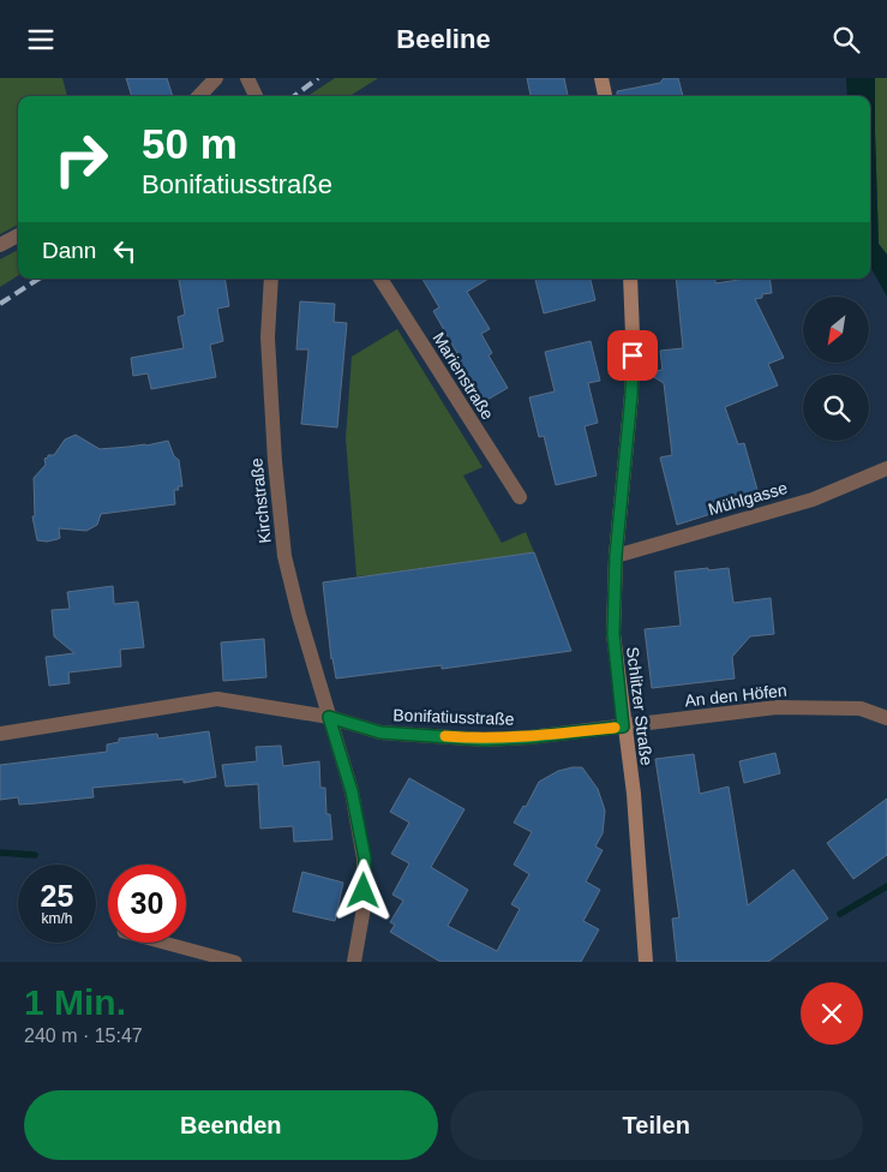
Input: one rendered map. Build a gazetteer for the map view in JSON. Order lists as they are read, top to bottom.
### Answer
{
  "streets": {
    "main road": ["Schlitzer Straße"],
    "street": [
      "Marienstraße",
      "Mühlgasse",
      "Kirchstraße",
      "An den Höfen",
      "Bonifatiusstraße"
    ]
  },
  "crossings": [
    ["Mühlgasse", "Schlitzer Straße"],
    ["Kirchstraße", "Bonifatiusstraße"],
    ["An den Höfen", "Schlitzer Straße"],
    ["An den Höfen", "Bonifatiusstraße"],
    ["Schlitzer Straße", "Bonifatiusstraße"]
  ],
  "north": "bottom left",
  "page": {
    "header": "Beeline",
    "turn": ["50 m", "Bonifatiusstraße"],
    "then": "Dann",
    "speed": "25 km/h",
    "limit": "30",
    "heading": ["1 Min.", "240 m · 15:47"],
    "buttons": ["Beenden", "Teilen"]
  }
}
